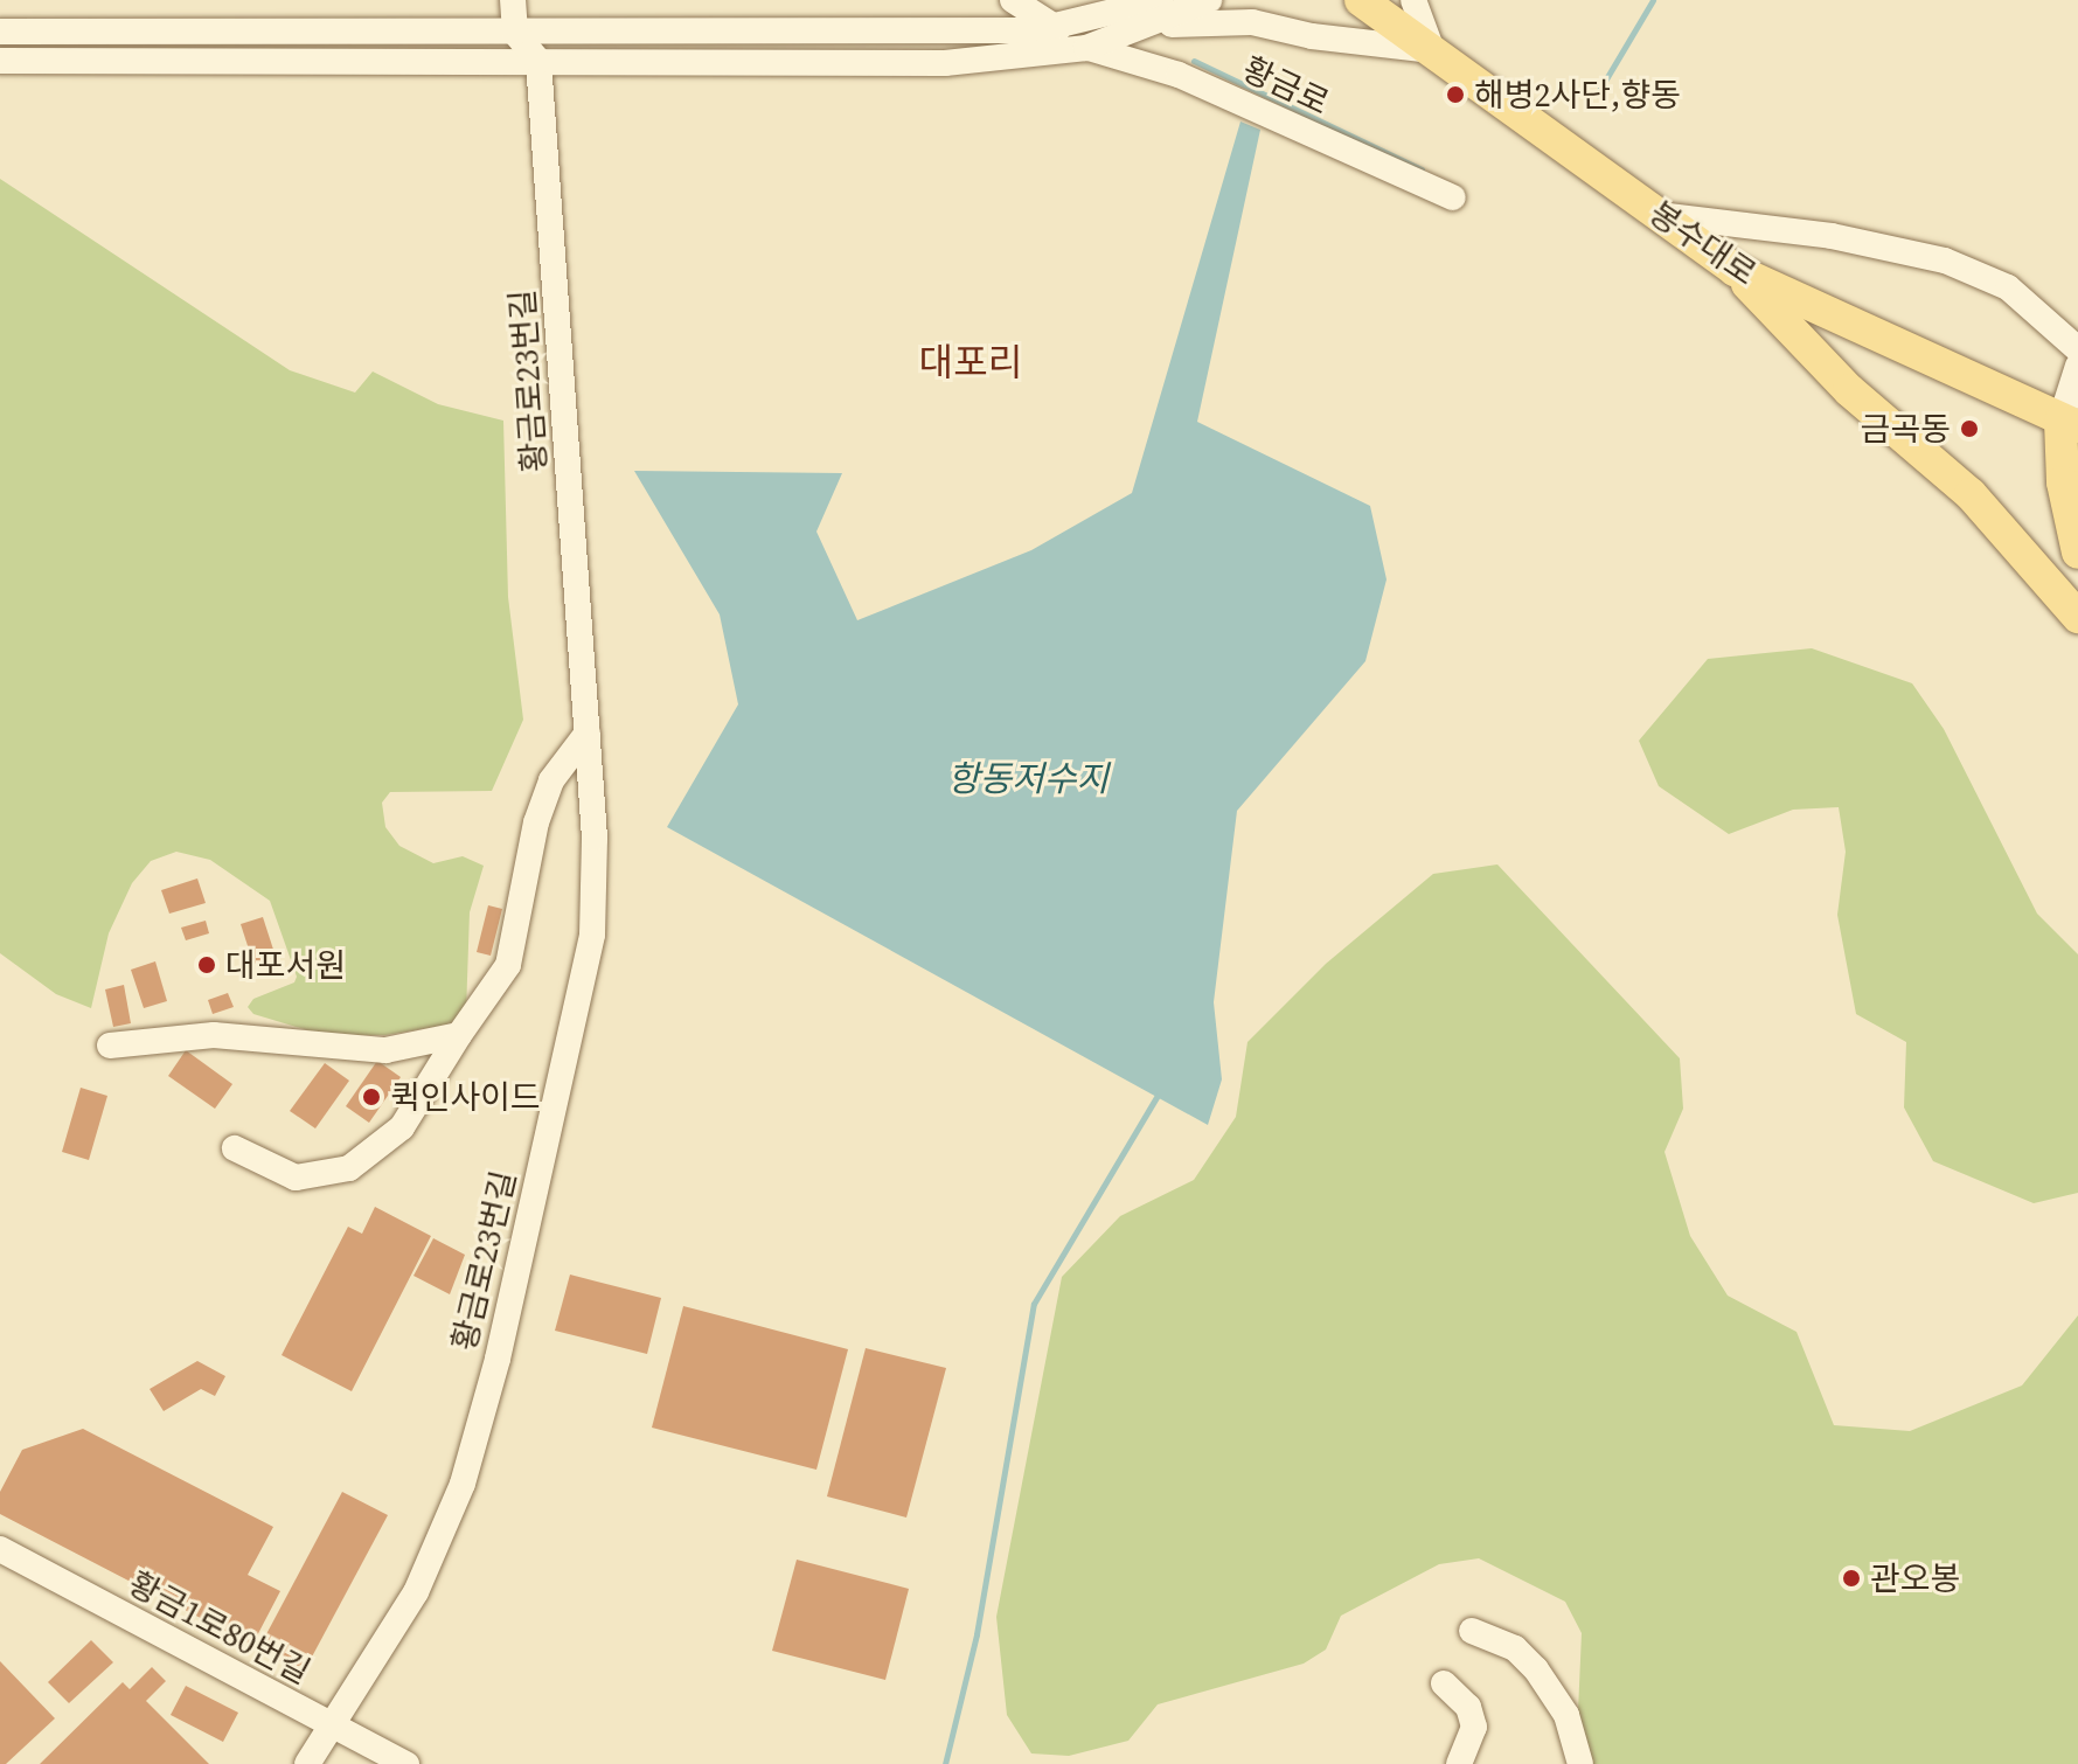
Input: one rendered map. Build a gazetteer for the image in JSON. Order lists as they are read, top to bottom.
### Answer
{
  "streets": {
    "main road": ["봉수대로"],
    "street": ["황금로", "황금로23번길", "황금1로80번길"]
  },
  "crossings": [
    ["황금로", "황금로23번길"],
    ["황금로23번길", "황금1로80번길"]
  ],
  "districts": ["대포리"],
  "water": ["항동저수지"],
  "places": [
    "해병2사단,향동",
    "금곡동",
    "대포서원",
    "퀵인사이드",
    "관오봉"
  ]
}
